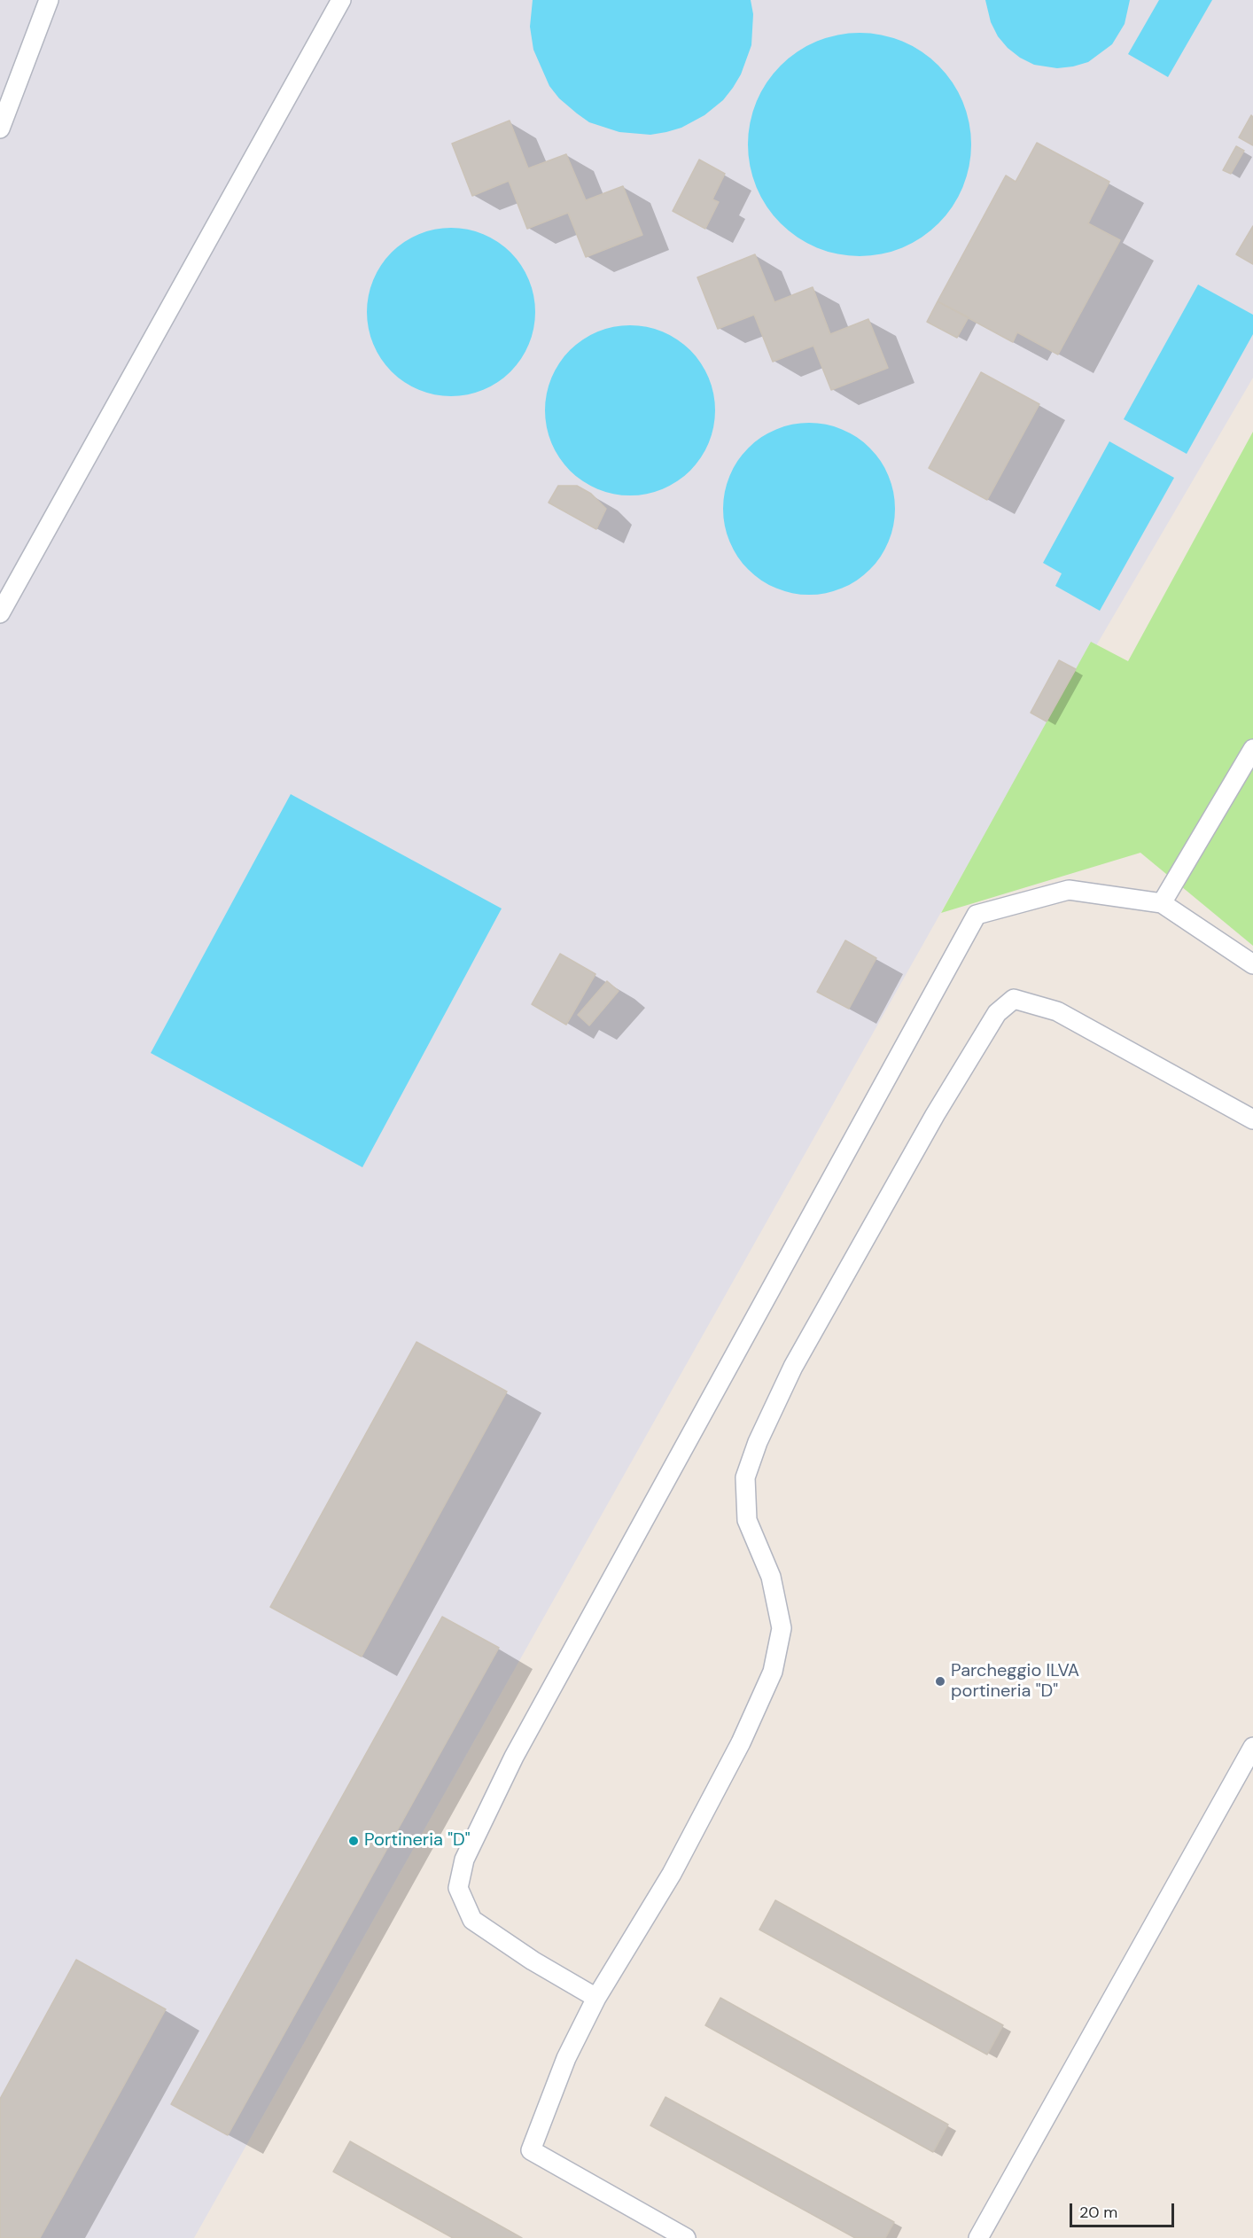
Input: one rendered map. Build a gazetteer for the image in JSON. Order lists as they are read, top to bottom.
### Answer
{
  "places": ["Parcheggio ILVA portineria \"D\"", "Portineria \"D\""],
  "scale_bar": "20 m"
}
